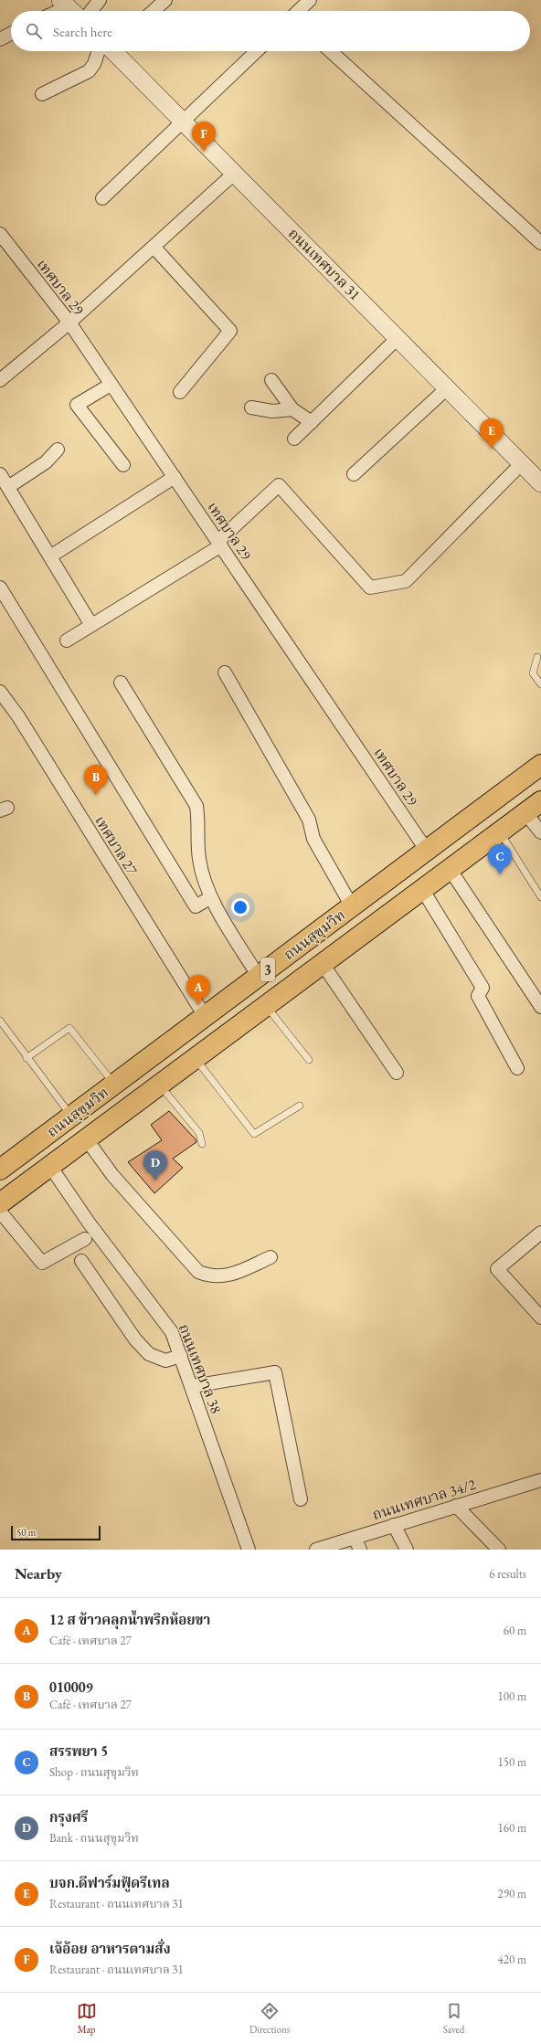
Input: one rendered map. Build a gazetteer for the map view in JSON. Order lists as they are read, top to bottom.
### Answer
{
  "streets": {
    "highway": ["ถนนสุขุมวิท", "3"],
    "main road": ["ถนนเทศบาล 31"],
    "street": [
      "เทศบาล 29",
      "เทศบาล 27",
      "ถนนเทศบาล 38",
      "ถนนเทศบาล 34/2"
    ]
  },
  "crossings": [
    ["เทศบาล 29", "ถนนสุขุมวิท"],
    ["เทศบาล 27", "ถนนสุขุมวิท"],
    ["ถนนสุขุมวิท", "ถนนเทศบาล 38"]
  ],
  "scale_bar": "50 m",
  "page": {
    "search": "Search here",
    "pins": [
      "F",
      "E",
      "B",
      "C",
      "A",
      "D"
    ],
    "scale": "50 m",
    "heading": ["Nearby", "6 results"],
    "list": [
      {
        "mark": "A",
        "name": "12 ส ข้าวคลุกน้ำพริกห้อยขา",
        "note": "Café · เทศบาล 27",
        "value": "60 m"
      },
      {
        "mark": "B",
        "name": "010009",
        "note": "Café · เทศบาล 27",
        "value": "100 m"
      },
      {
        "mark": "C",
        "name": "สรรพยา 5",
        "note": "Shop · ถนนสุขุมวิท",
        "value": "150 m"
      },
      {
        "mark": "D",
        "name": "กรุงศรี",
        "note": "Bank · ถนนสุขุมวิท",
        "value": "160 m"
      },
      {
        "mark": "E",
        "name": "บจก.ดีฟาร์มฟู้ดรีเทล",
        "note": "Restaurant · ถนนเทศบาล 31",
        "value": "290 m"
      },
      {
        "mark": "F",
        "name": "เจ้อ้อย อาหารตามสั่ง",
        "note": "Restaurant · ถนนเทศบาล 31",
        "value": "420 m"
      }
    ],
    "nav": ["Map", "Directions", "Saved"]
  }
}
